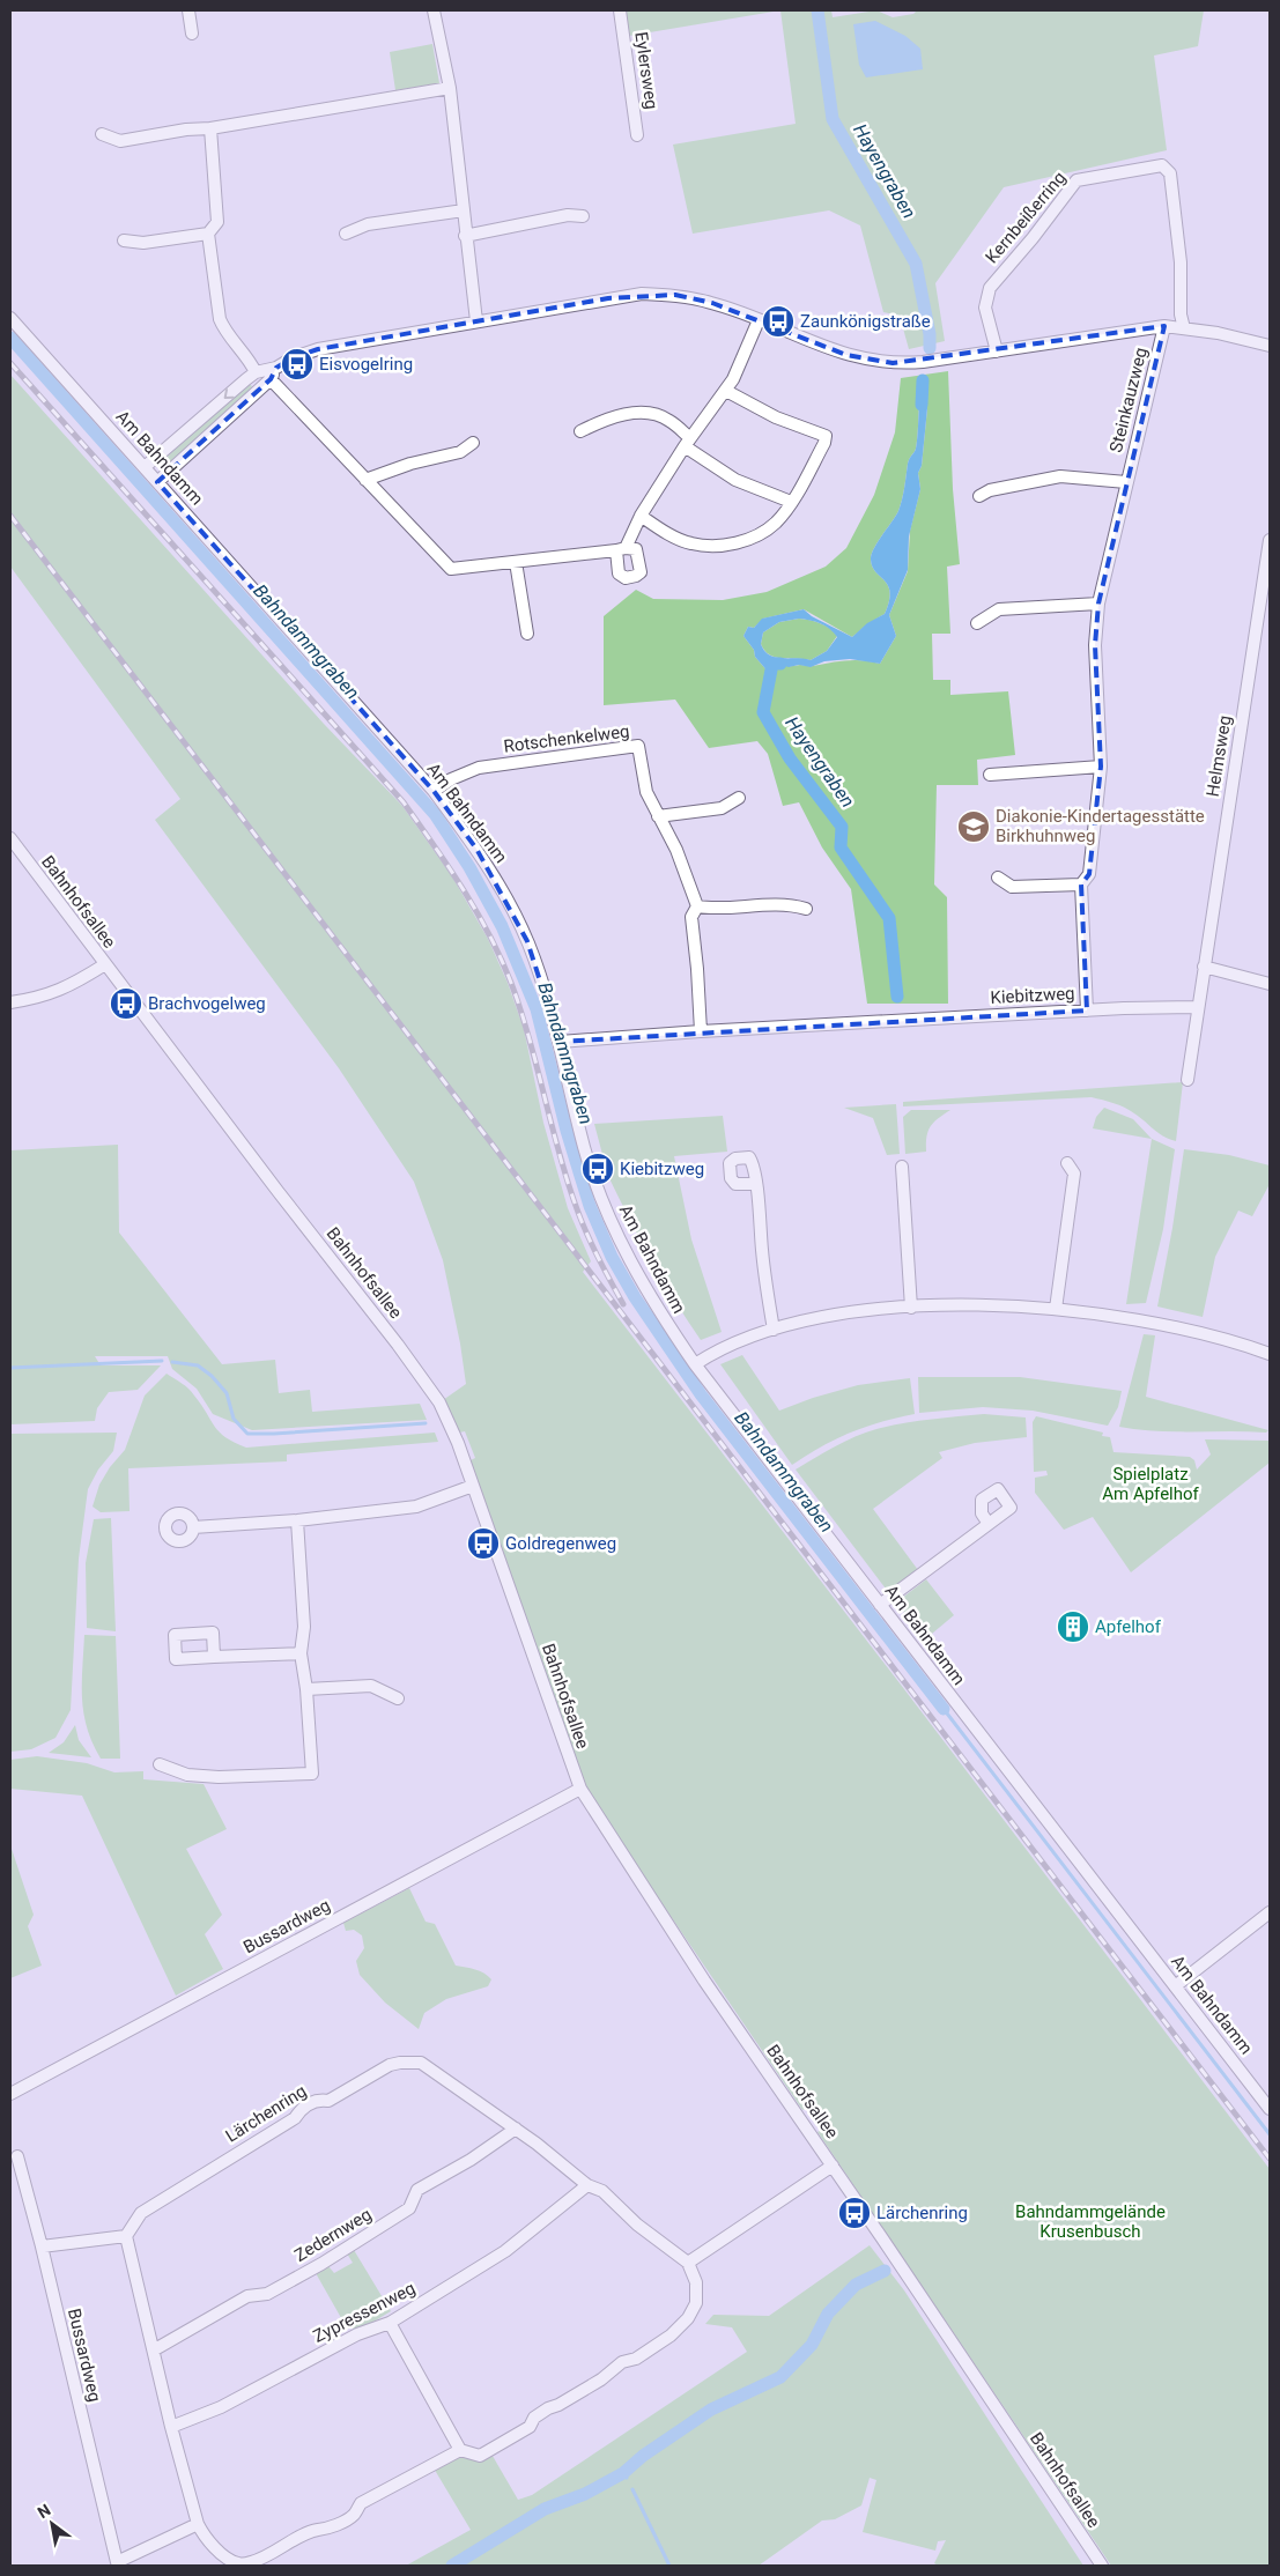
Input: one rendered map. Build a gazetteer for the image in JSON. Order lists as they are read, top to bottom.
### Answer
{
  "streets": {
    "street": [
      "Eylersweg",
      "Kernbeißerring",
      "Steinkauzweg",
      "Am Bahndamm",
      "Rotschenkelweg",
      "Helmsweg",
      "Bahnhofsallee",
      "Kiebitzweg",
      "Bussardweg",
      "Lärchenring",
      "Zedernweg",
      "Zypressenweg"
    ]
  },
  "crossings": [
    ["Am Bahndamm", "Rotschenkelweg"],
    ["Am Bahndamm", "Kiebitzweg"],
    ["Rotschenkelweg", "Kiebitzweg"],
    ["Helmsweg", "Kiebitzweg"],
    ["Bahnhofsallee", "Bussardweg"],
    ["Lärchenring", "Zedernweg"],
    ["Lärchenring", "Zypressenweg"]
  ],
  "water": ["Hayengraben", "Bahndammgraben"],
  "parks": ["Spielplatz Am Apfelhof", "Bahndammgelände Krusenbusch"],
  "places": {
    "bus stop": [
      "Zaunkönigstraße",
      "Eisvogelring",
      "Brachvogelweg",
      "Kiebitzweg",
      "Goldregenweg",
      "Lärchenring"
    ],
    "school or university": ["Diakonie-Kindertagesstätte Birkhuhnweg"],
    "building": ["Apfelhof"]
  },
  "north": "top left"
}
